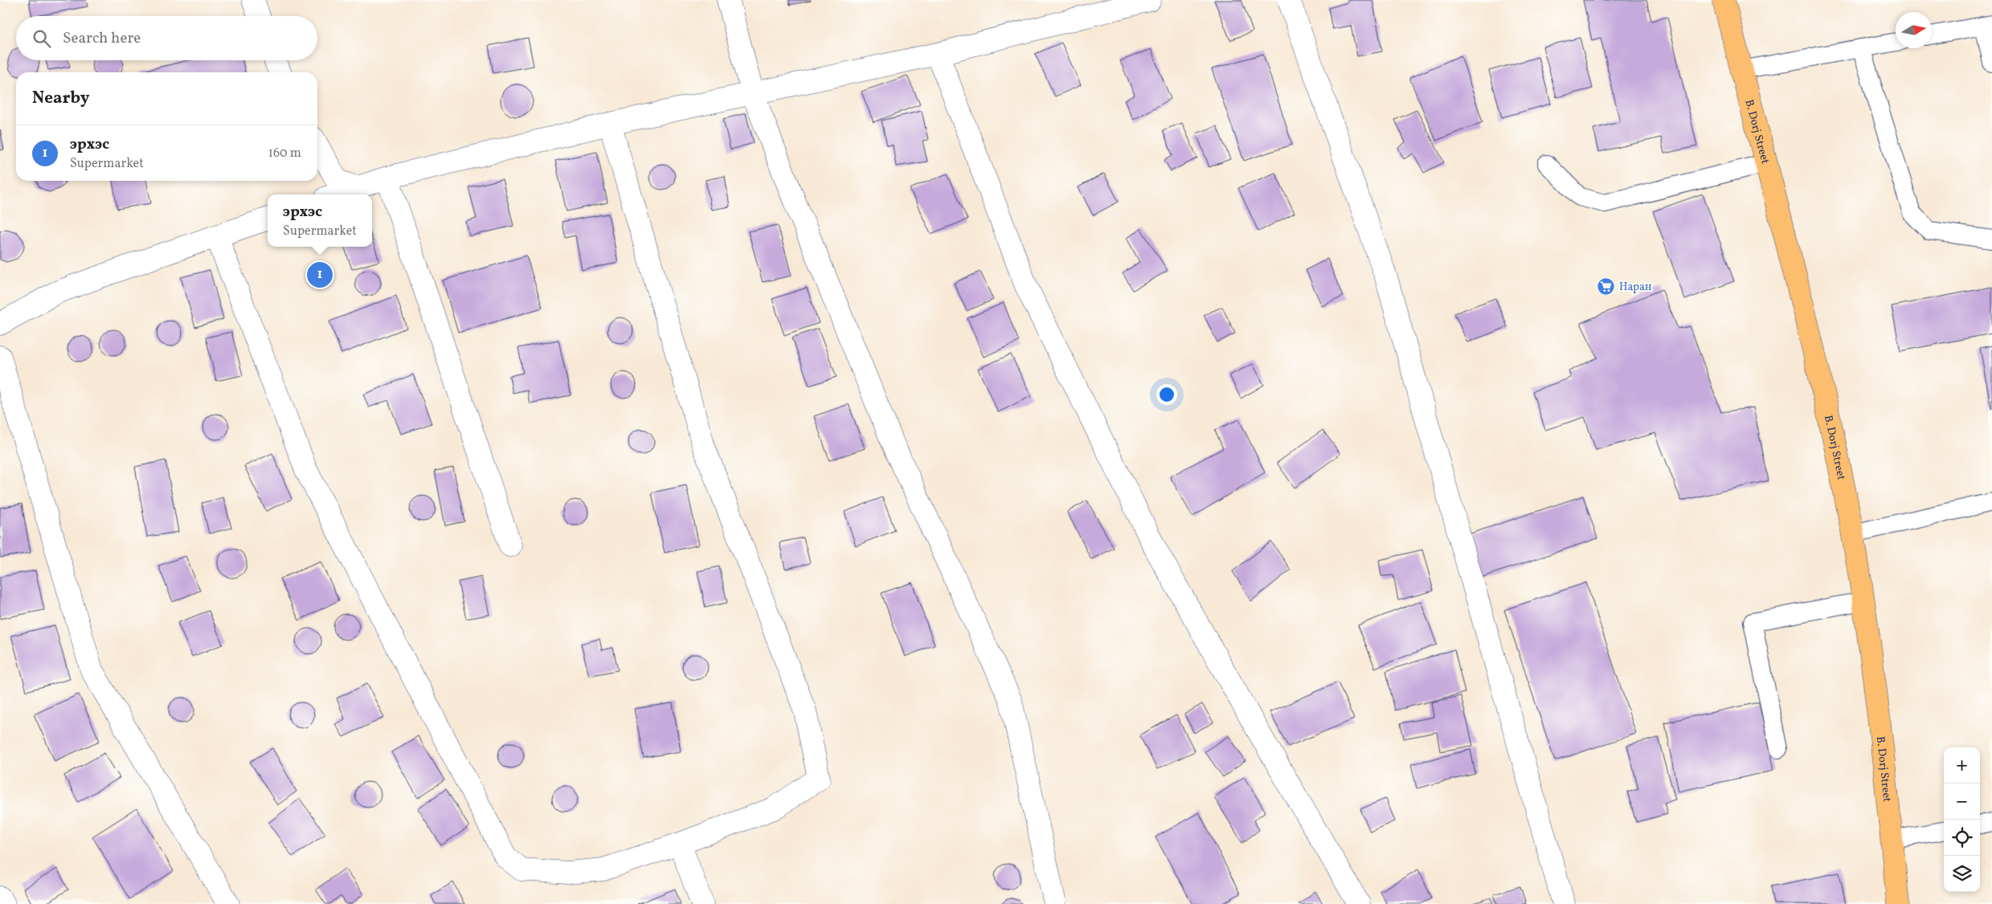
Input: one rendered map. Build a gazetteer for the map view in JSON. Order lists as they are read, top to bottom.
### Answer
{
  "streets": {
    "main road": ["B. Dorj Street"]
  },
  "places": {
    "supermarket": ["Наран"]
  },
  "north": "right",
  "page": {
    "search": "Search here",
    "heading": "Nearby",
    "list": [
      {
        "mark": "1",
        "name": "эрхэс",
        "note": "Supermarket",
        "value": "160 m"
      }
    ],
    "popup": ["эрхэс", "Supermarket"],
    "pins": "1",
    "map_buttons": ["+", "−"]
  }
}
